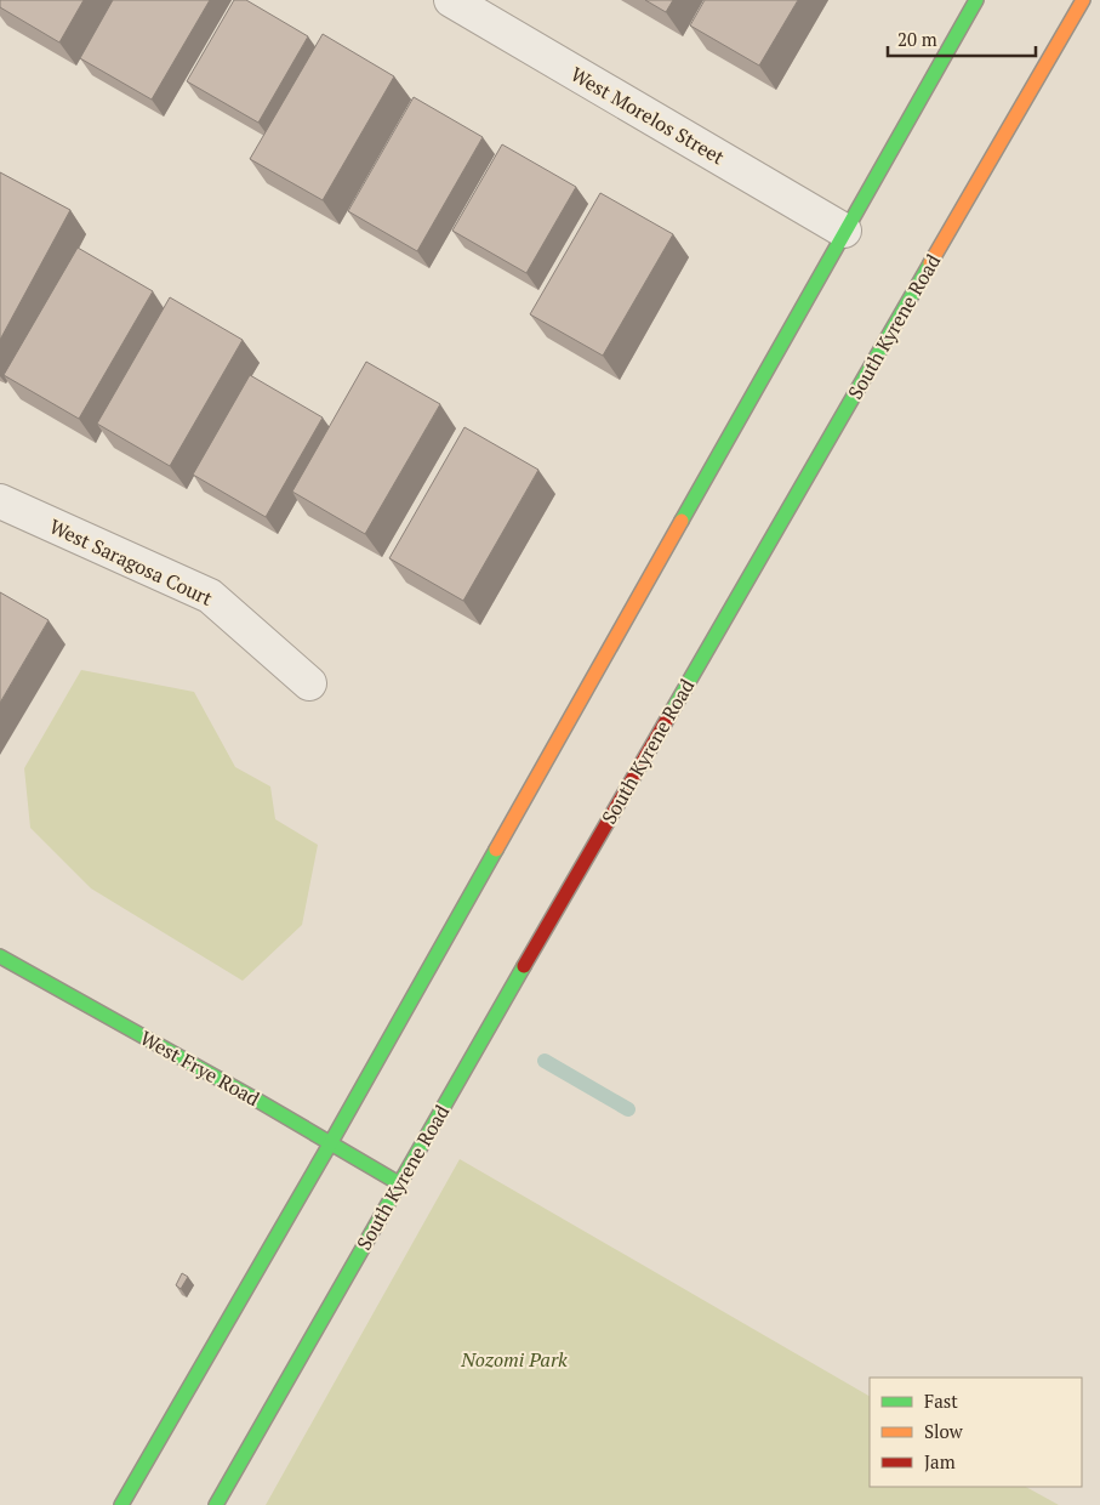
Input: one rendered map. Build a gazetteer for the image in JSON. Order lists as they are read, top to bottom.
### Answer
{
  "streets": {
    "main road": ["South Kyrene Road", "West Frye Road"],
    "street": ["West Morelos Street", "West Saragosa Court"]
  },
  "crossings": [
    ["South Kyrene Road", "West Frye Road"]
  ],
  "parks": ["Nozomi Park"],
  "legend": ["Fast", "Slow", "Jam"],
  "scale_bar": "20 m"
}
